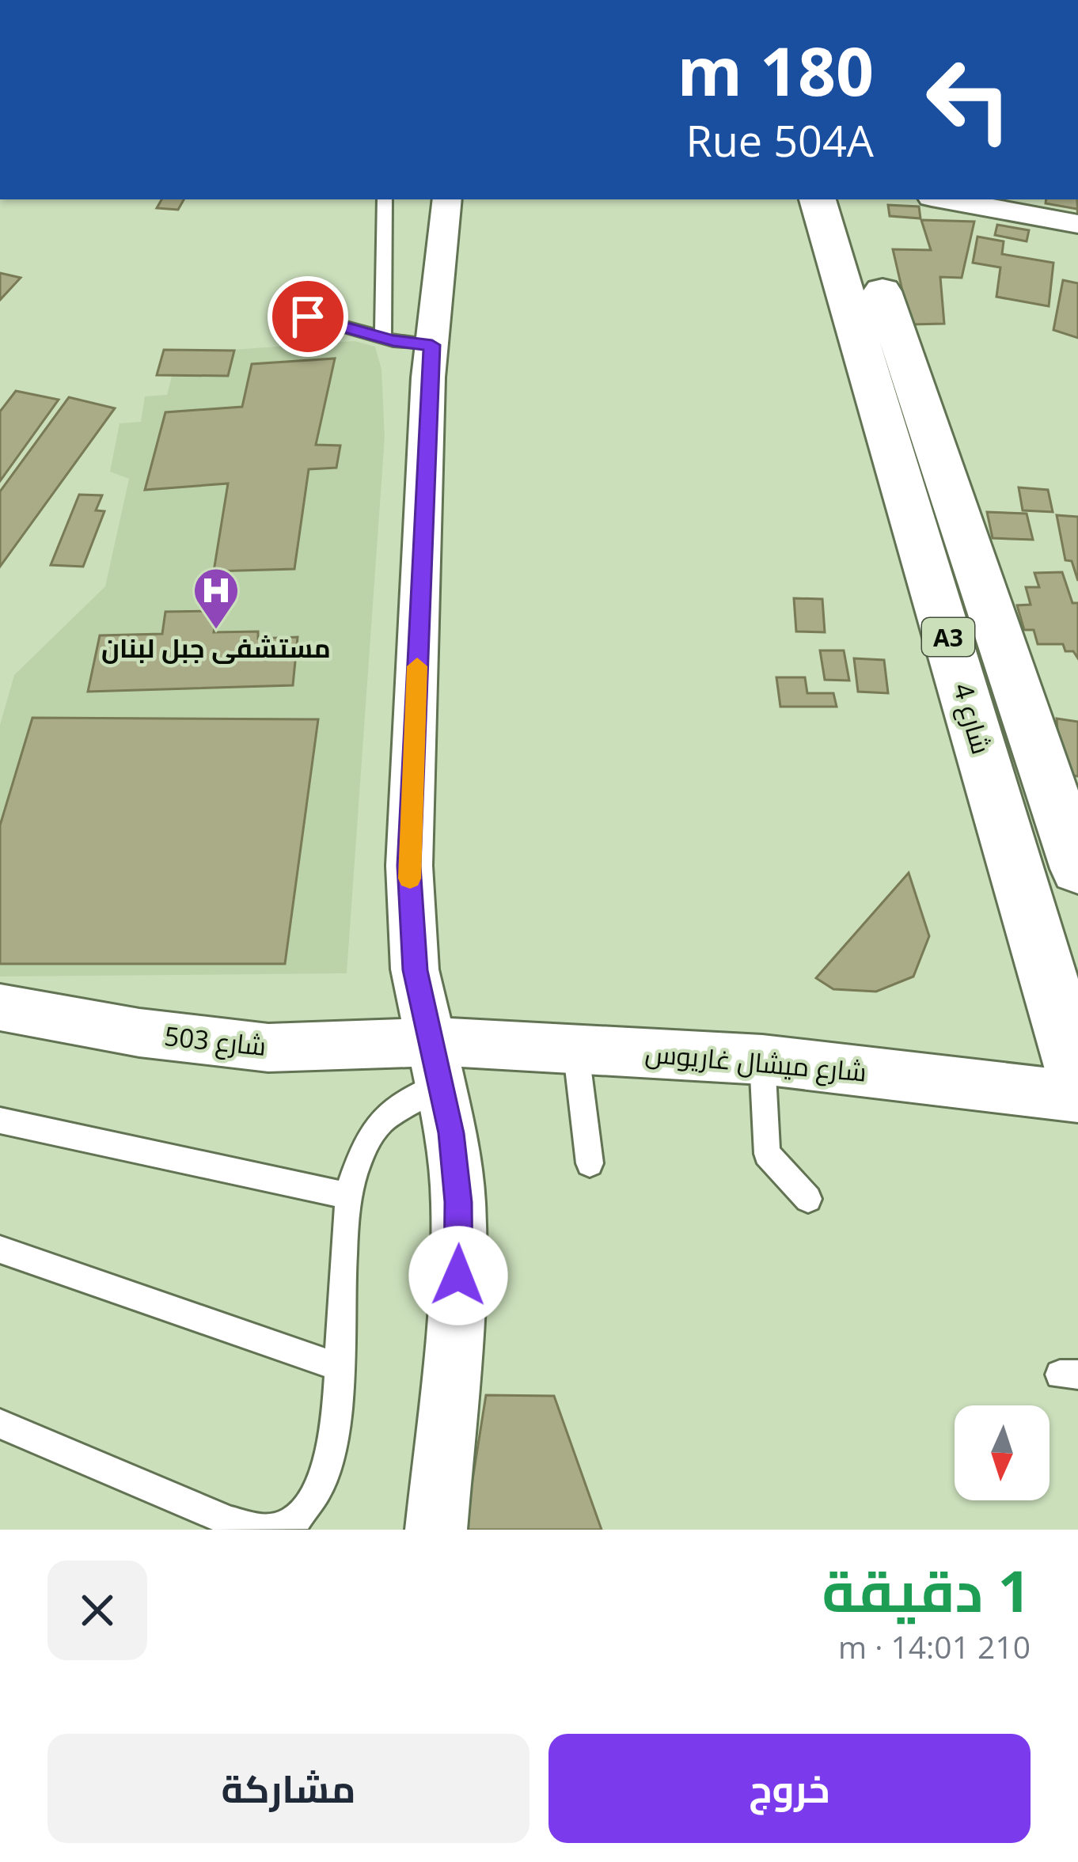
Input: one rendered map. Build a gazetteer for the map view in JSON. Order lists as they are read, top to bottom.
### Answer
{
  "streets": {
    "highway": ["A3", "شارع 4"],
    "street": ["شارع 503", "شارع ميشال غاريوس"]
  },
  "crossings": [
    ["شارع 503", "شارع ميشال غاريوس"]
  ],
  "places": {
    "hospital": ["مستشفى جبل لبنان"]
  },
  "north": "bottom",
  "page": {
    "turn": ["180 m", "Rue 504A"],
    "heading": ["1 دقيقة", "210 m · 14:01"],
    "buttons": ["خروج", "مشاركة"]
  }
}
